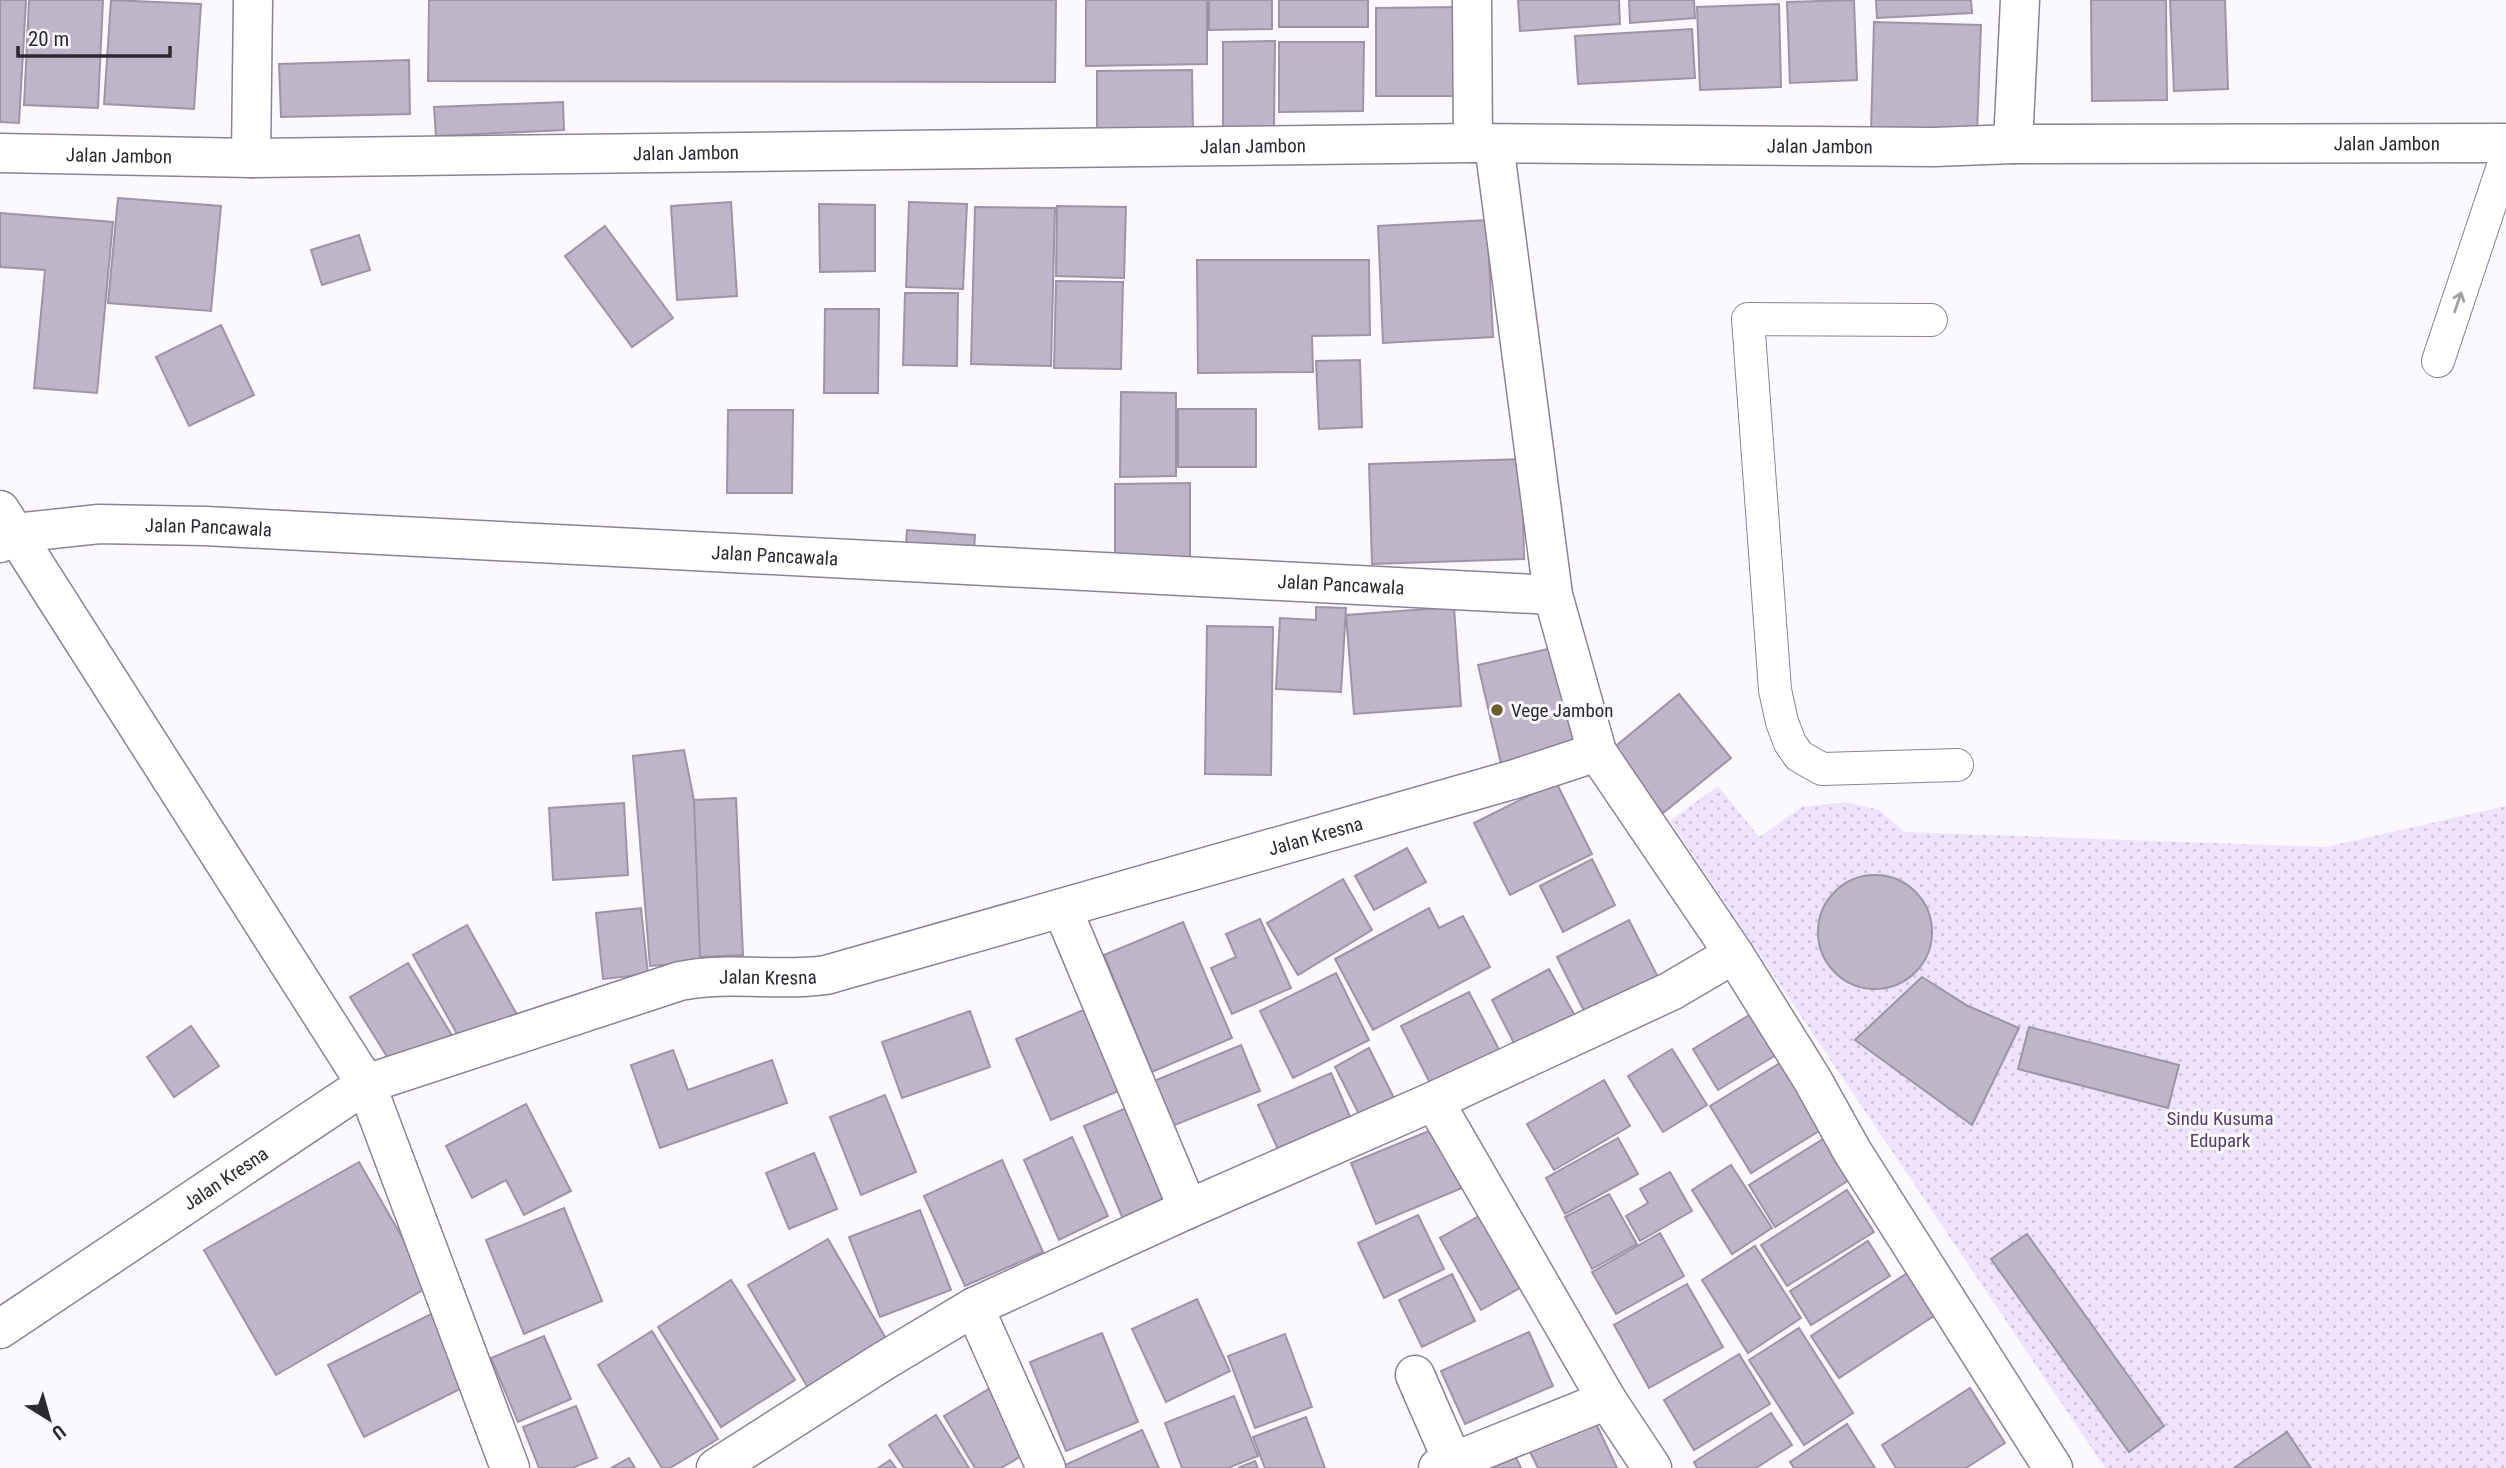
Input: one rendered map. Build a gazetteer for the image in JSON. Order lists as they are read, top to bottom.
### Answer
{
  "streets": {
    "street": ["Jalan Jambon", "Jalan Pancawala", "Jalan Kresna"]
  },
  "parks": ["Sindu Kusuma Edupark"],
  "places": ["Vege Jambon"],
  "scale_bar": "20 m",
  "north": "bottom right"
}
